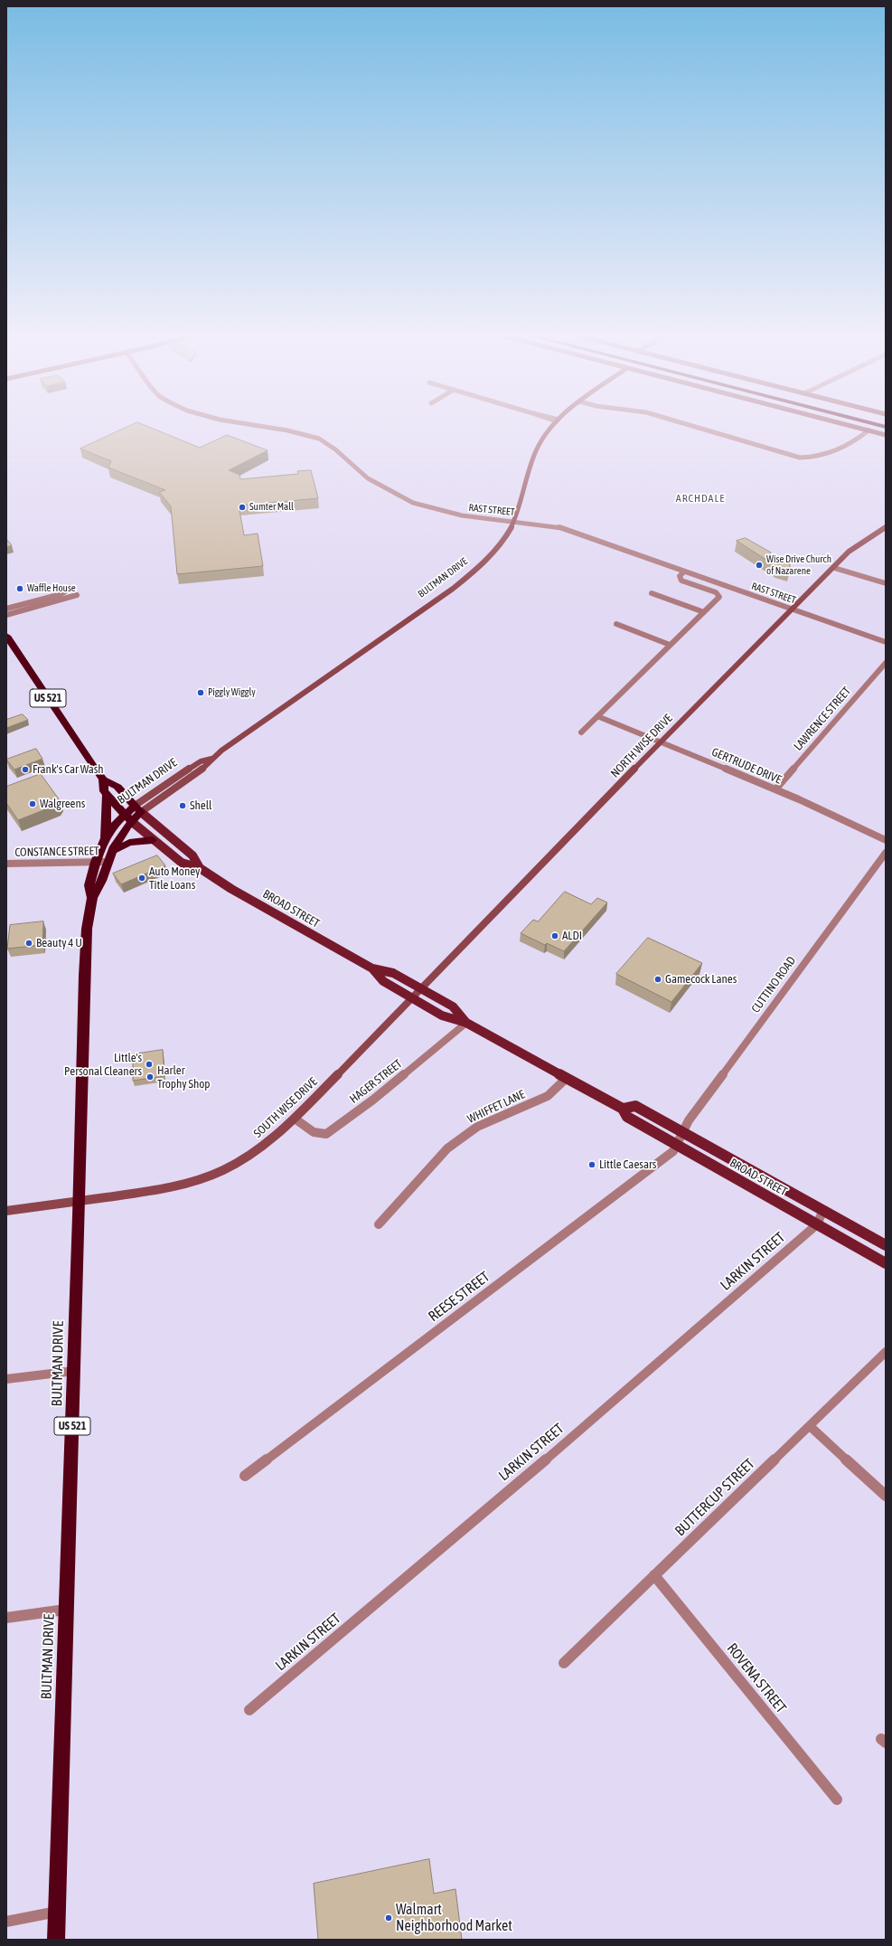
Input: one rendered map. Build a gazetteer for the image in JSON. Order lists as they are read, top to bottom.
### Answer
{
  "streets": {
    "highway": ["BULTMAN DRIVE", "US 521", "BROAD STREET"],
    "street": [
      "RAST STREET",
      "LAWRENCE STREET",
      "NORTH WISE DRIVE",
      "GERTRUDE DRIVE",
      "CONSTANCE STREET",
      "CUTTINO ROAD",
      "HAGER STREET",
      "WHIFFET LANE",
      "SOUTH WISE DRIVE",
      "LARKIN STREET",
      "REESE STREET",
      "BUTTERCUP STREET",
      "ROVENA STREET"
    ]
  },
  "crossings": [
    ["RAST STREET", "BULTMAN DRIVE"],
    ["RAST STREET", "NORTH WISE DRIVE"],
    ["BULTMAN DRIVE", "US 521"],
    ["BULTMAN DRIVE", "CONSTANCE STREET"],
    ["BULTMAN DRIVE", "BROAD STREET"],
    ["BULTMAN DRIVE", "SOUTH WISE DRIVE"],
    ["US 521", "BROAD STREET"],
    ["LAWRENCE STREET", "GERTRUDE DRIVE"],
    ["NORTH WISE DRIVE", "GERTRUDE DRIVE"],
    ["NORTH WISE DRIVE", "BROAD STREET"],
    ["NORTH WISE DRIVE", "SOUTH WISE DRIVE"],
    ["BROAD STREET", "CUTTINO ROAD"],
    ["BROAD STREET", "HAGER STREET"],
    ["BROAD STREET", "WHIFFET LANE"],
    ["BROAD STREET", "SOUTH WISE DRIVE"],
    ["BROAD STREET", "LARKIN STREET"],
    ["BROAD STREET", "REESE STREET"],
    ["CUTTINO ROAD", "REESE STREET"],
    ["HAGER STREET", "SOUTH WISE DRIVE"],
    ["BUTTERCUP STREET", "ROVENA STREET"]
  ],
  "districts": ["ARCHDALE"],
  "places": [
    "Sumter Mall",
    "Wise Drive Church of Nazarene",
    "Waffle House",
    "Piggly Wiggly",
    "Frank's Car Wash",
    "Walgreens",
    "Shell",
    "Auto Money Title Loans",
    "ALDI",
    "Beauty 4 U",
    "Gamecock Lanes",
    "Little's Personal Cleaners",
    "Harler Trophy Shop",
    "Little Caesars",
    "Walmart Neighborhood Market"
  ]
}
